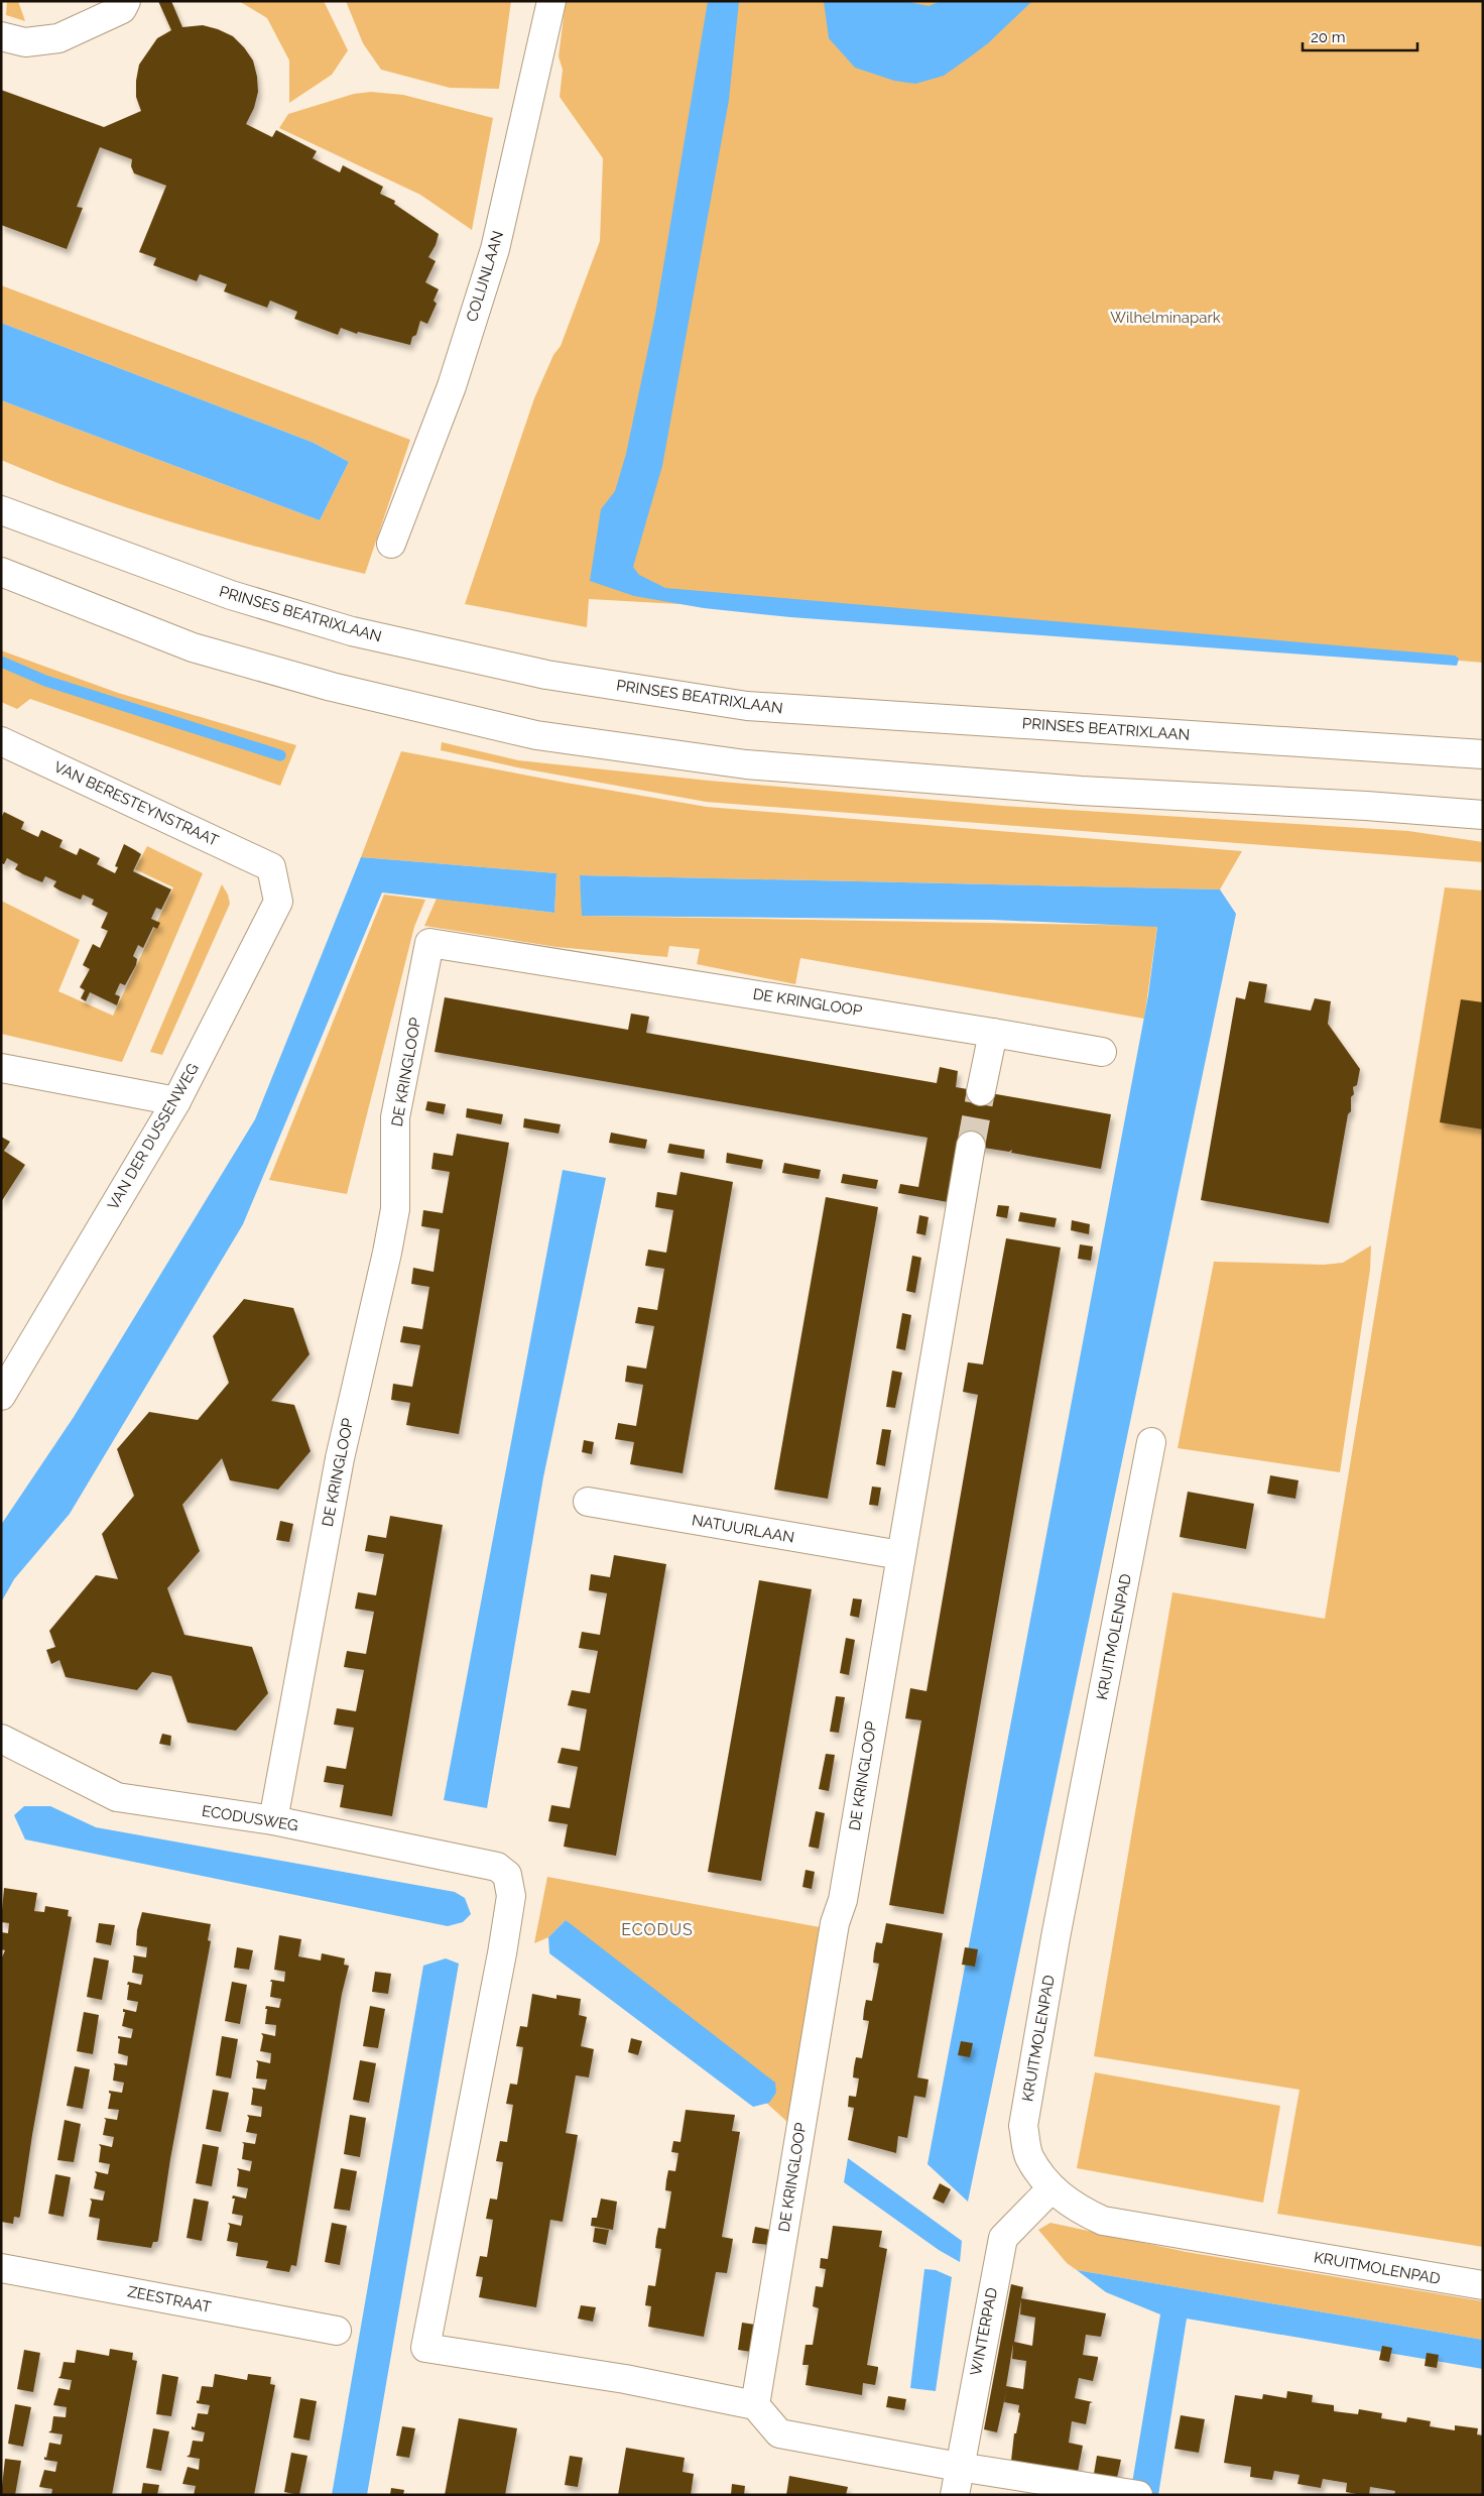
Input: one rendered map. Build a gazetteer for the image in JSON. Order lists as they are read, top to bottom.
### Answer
{
  "streets": {
    "street": [
      "COLIJNLAAN",
      "PRINSES BEATRIXLAAN",
      "VAN BERESTEYNSTRAAT",
      "DE KRINGLOOP",
      "VAN DER DUSSENWEG",
      "NATUURLAAN",
      "KRUITMOLENPAD",
      "ECODUSWEG",
      "ZEESTRAAT",
      "WINTERPAD"
    ]
  },
  "crossings": [
    ["VAN BERESTEYNSTRAAT", "VAN DER DUSSENWEG"],
    ["DE KRINGLOOP", "NATUURLAAN"],
    ["DE KRINGLOOP", "ECODUSWEG"],
    ["KRUITMOLENPAD", "WINTERPAD"]
  ],
  "districts": ["ECODUS"],
  "parks": ["Wilhelminapark"],
  "scale_bar": "20 m"
}
